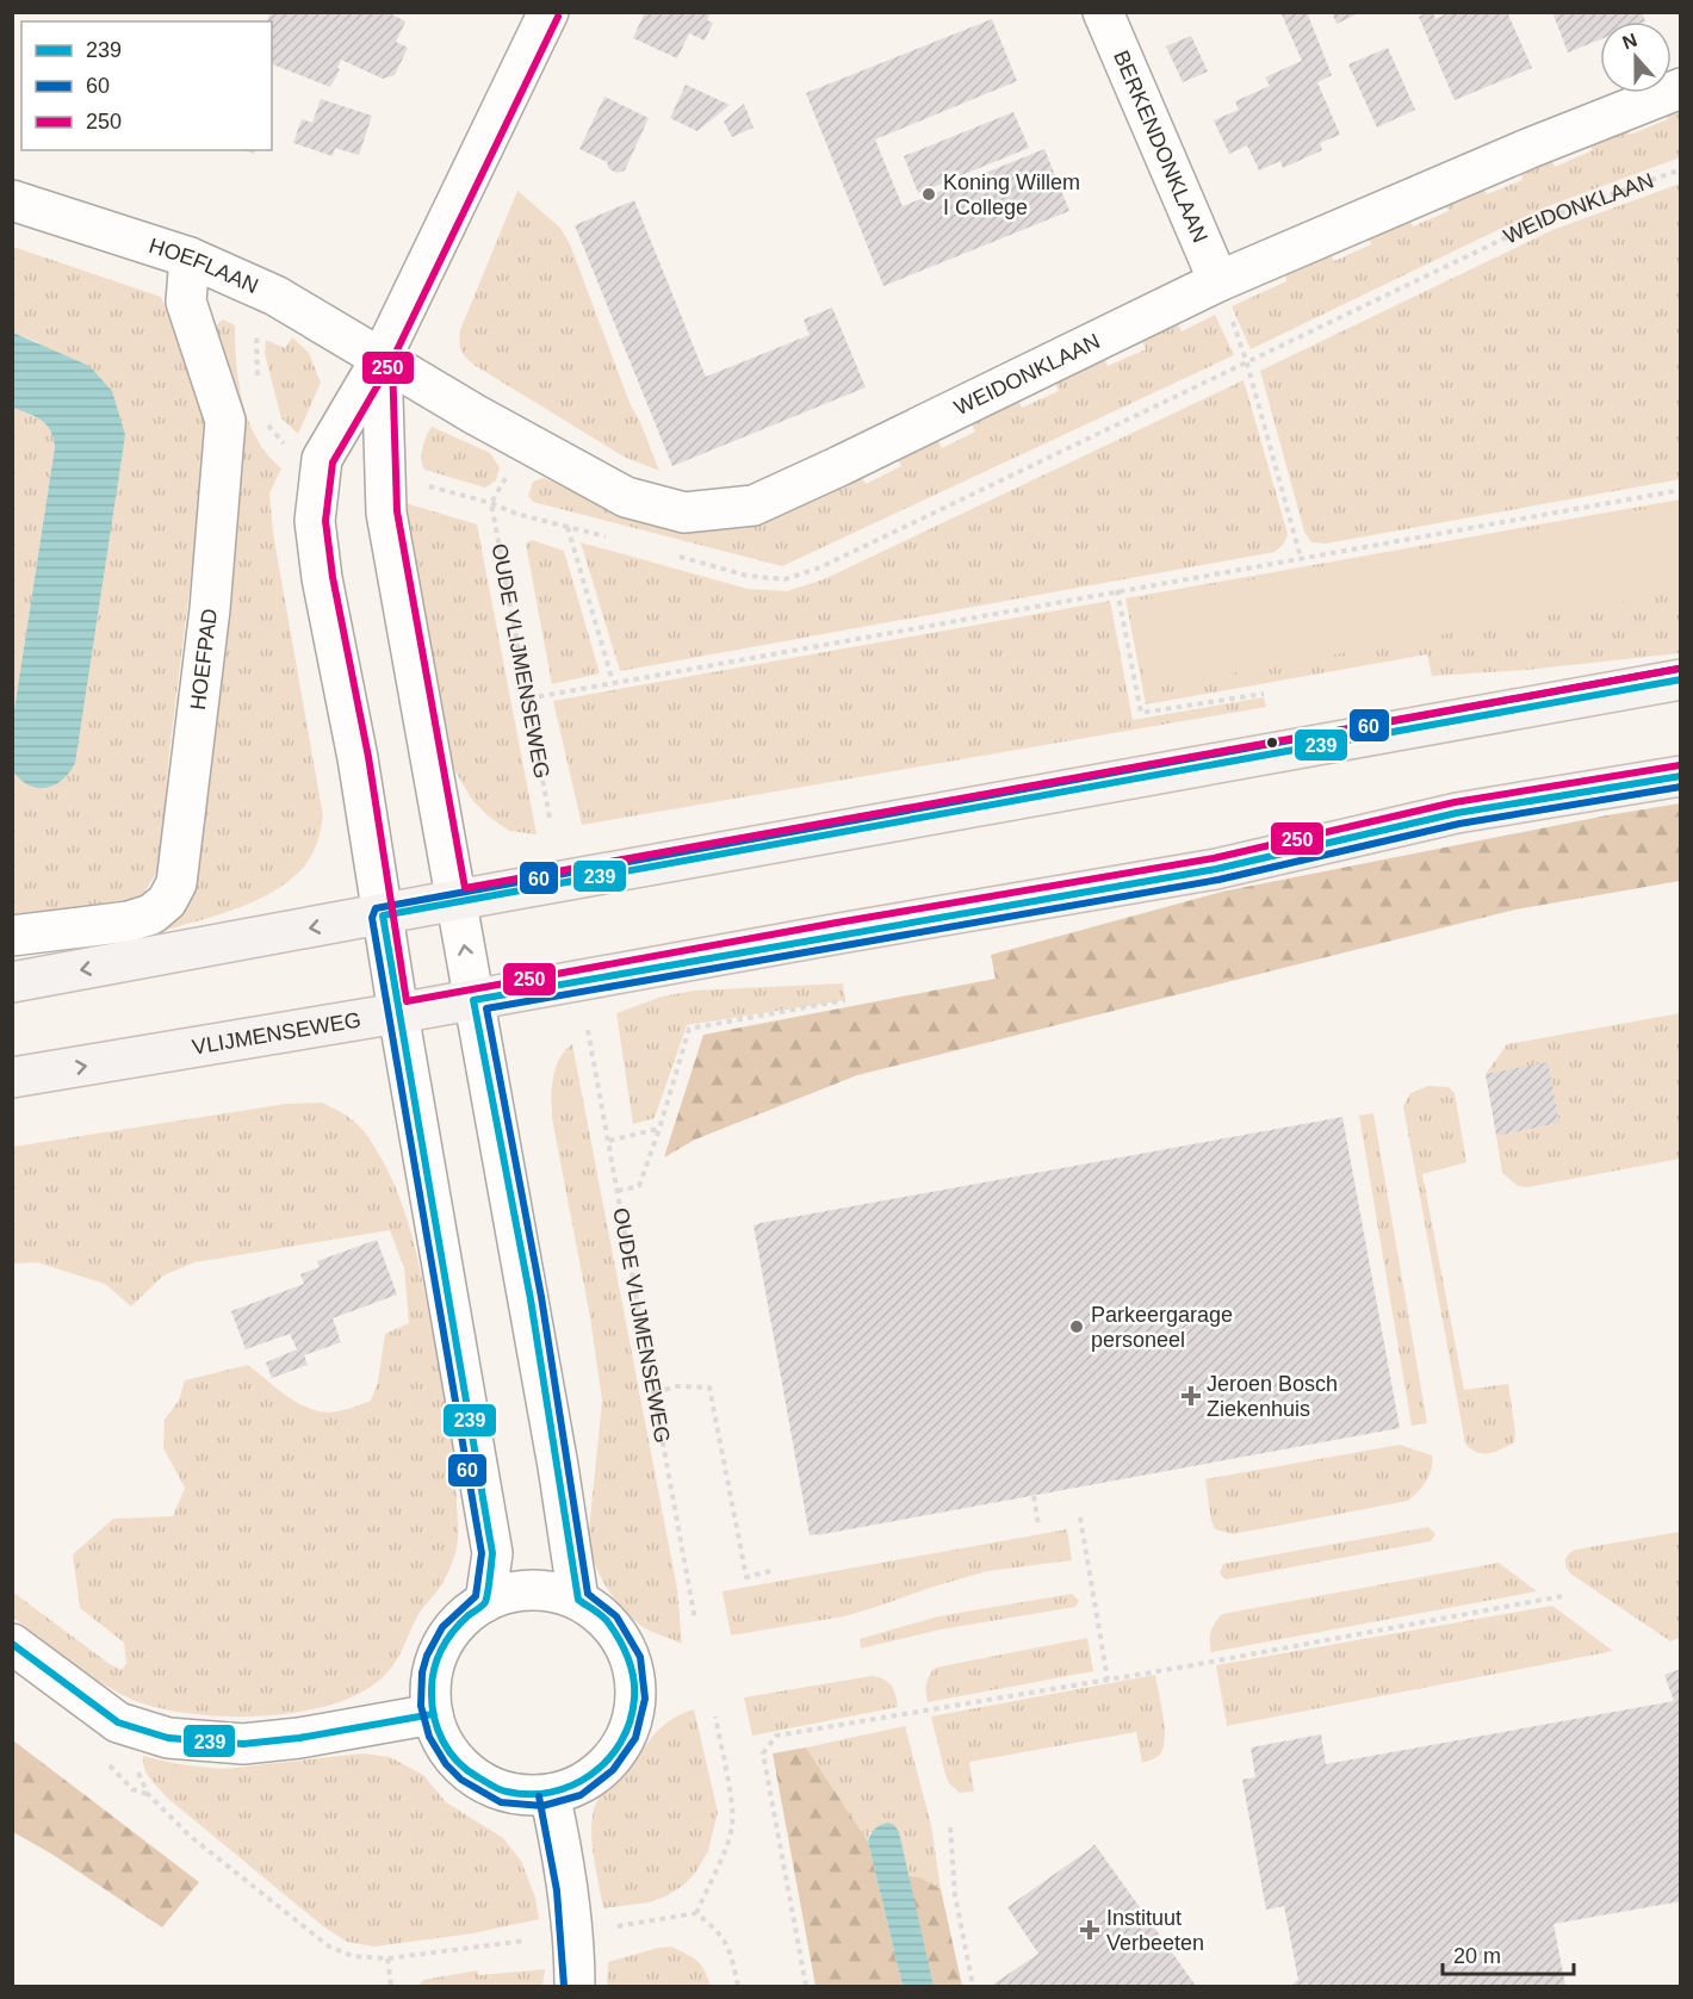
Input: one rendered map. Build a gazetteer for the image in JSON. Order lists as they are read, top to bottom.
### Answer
{
  "streets": {
    "main road": ["VLIJMENSEWEG"],
    "street": [
      "BERKENDONKLAAN",
      "WEIDONKLAAN",
      "HOEFLAAN",
      "HOEFPAD"
    ],
    "path": ["OUDE VLIJMENSEWEG"]
  },
  "crossings": [
    ["BERKENDONKLAAN", "WEIDONKLAAN"],
    ["WEIDONKLAAN", "HOEFLAAN"],
    ["HOEFLAAN", "HOEFPAD"]
  ],
  "places": {
    "other": ["Koning Willem I College", "Parkeergarage personeel"],
    "health": ["Jeroen Bosch Ziekenhuis", "Instituut Verbeeten"]
  },
  "lines": ["transit line 250", "transit line 60", "transit line 239"],
  "legend": ["239", "60", "250"],
  "scale_bar": "20 m",
  "north": "top"
}
